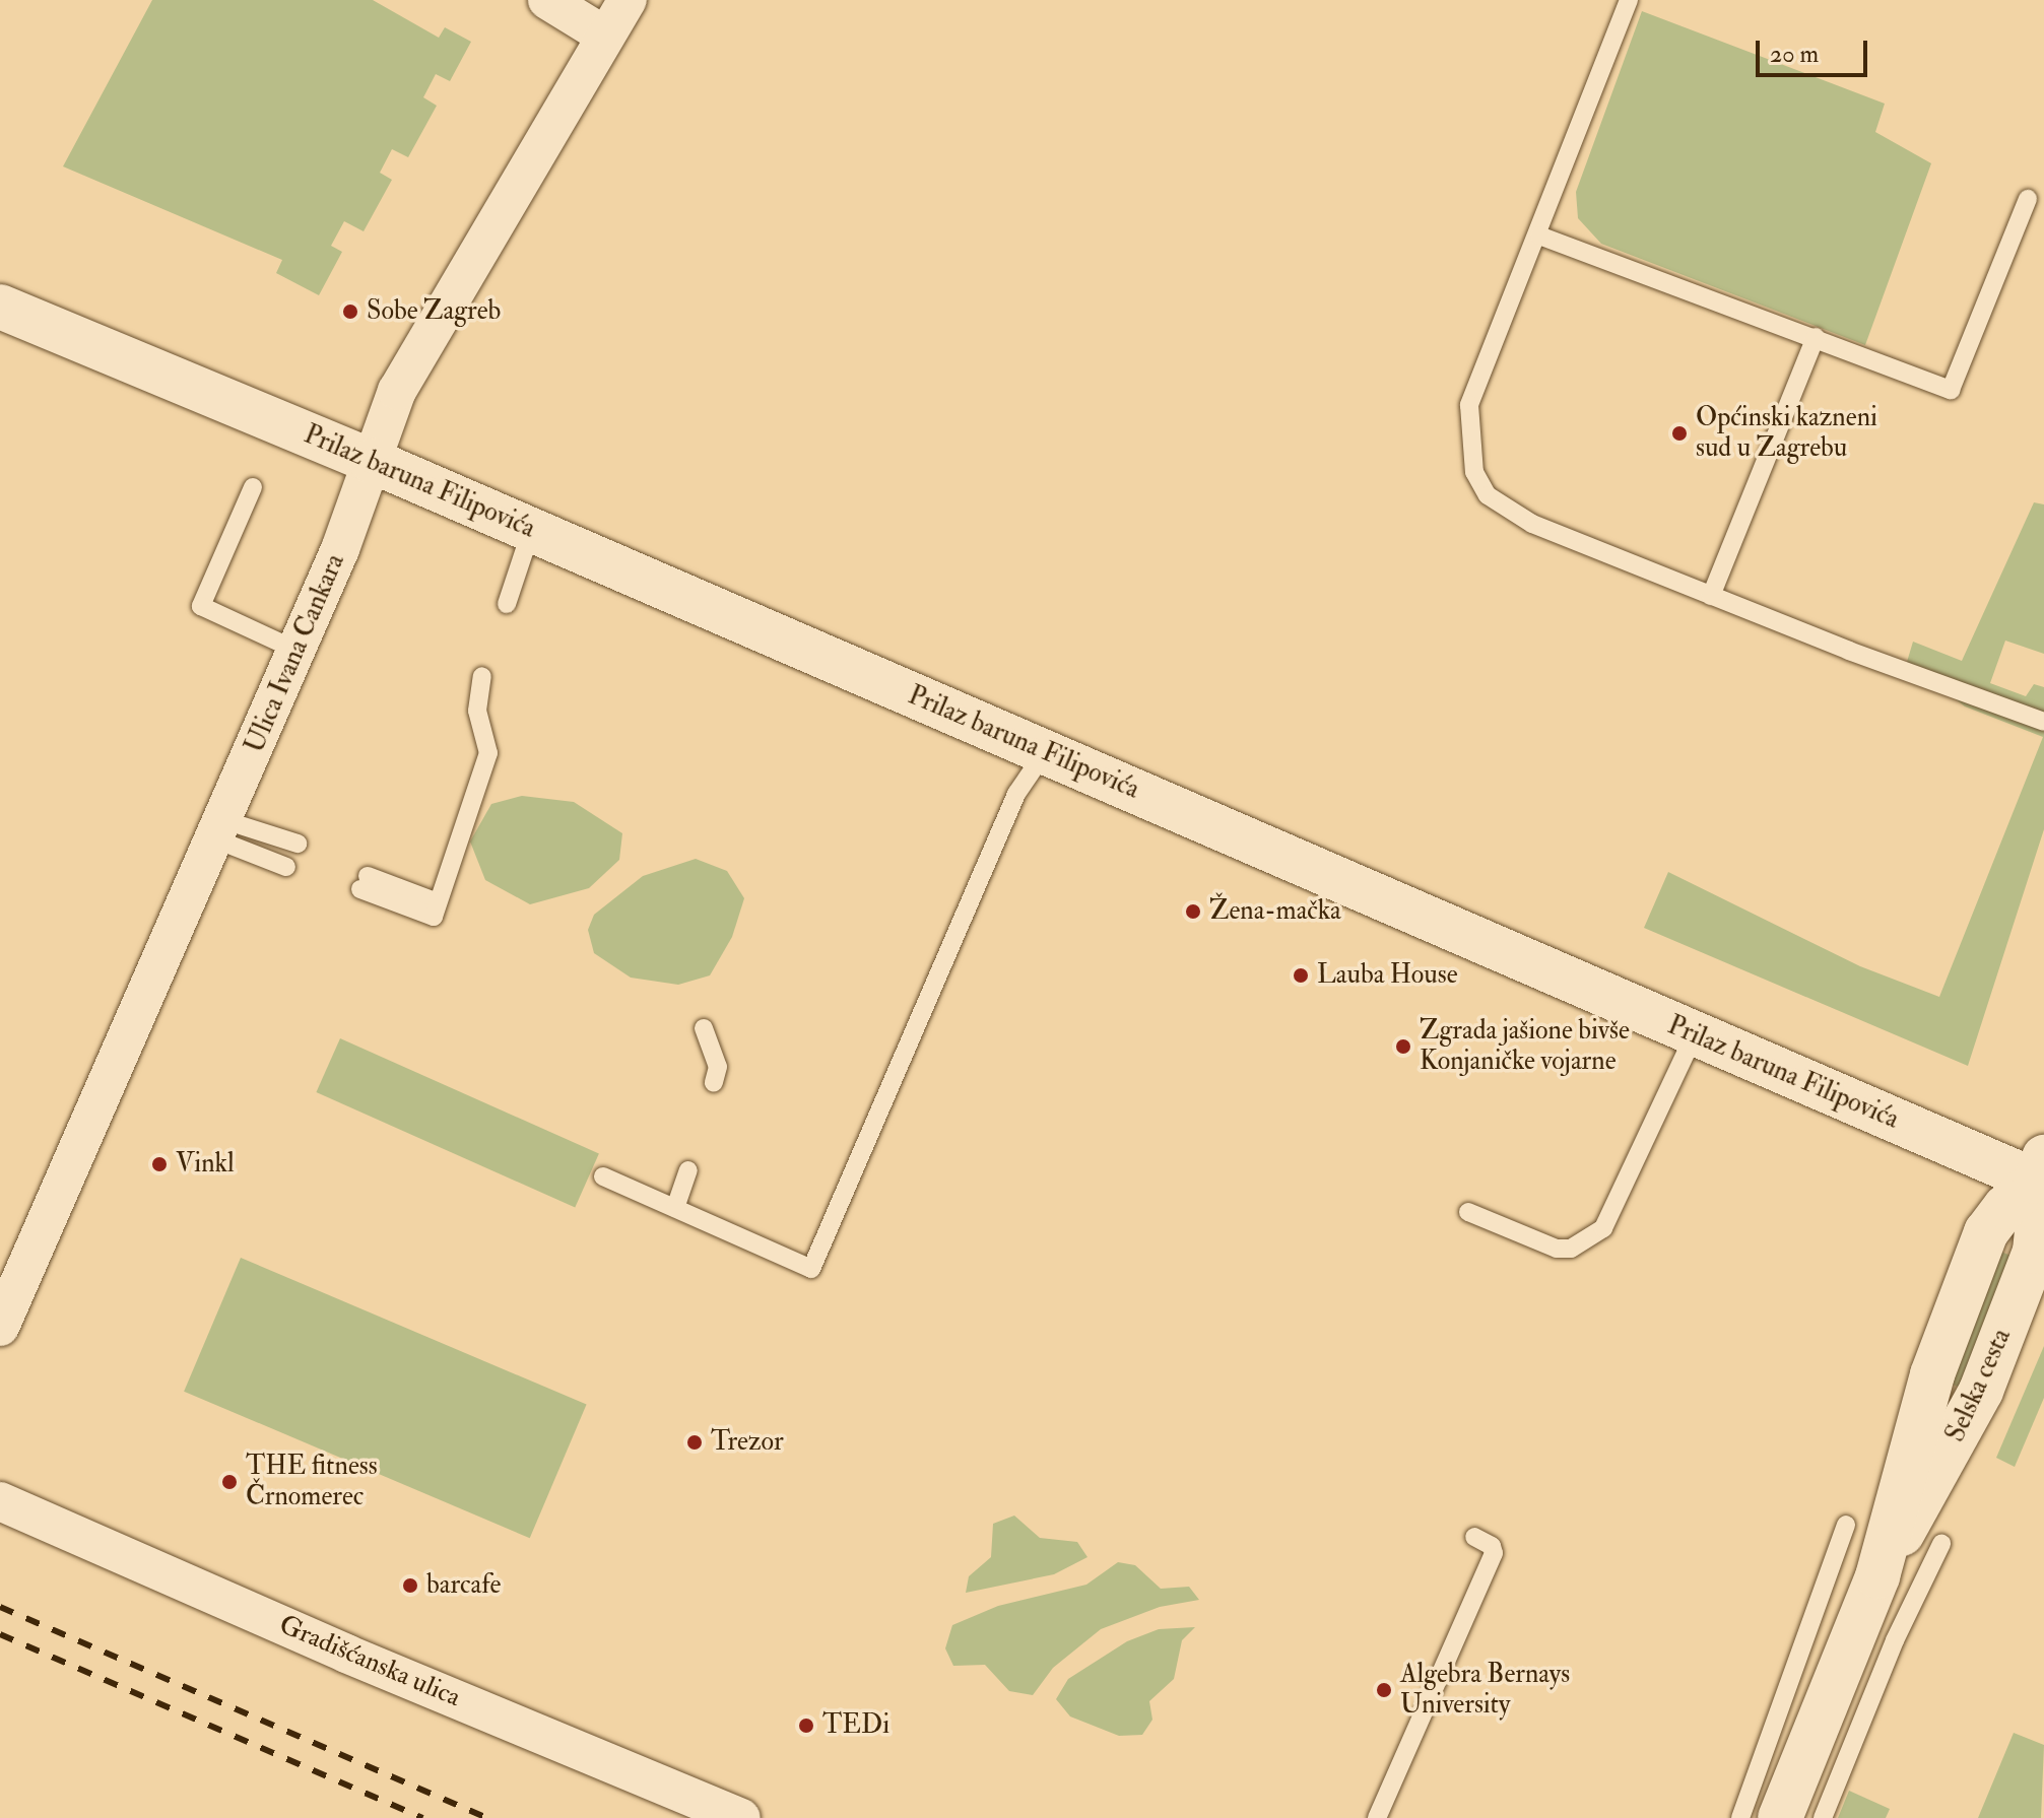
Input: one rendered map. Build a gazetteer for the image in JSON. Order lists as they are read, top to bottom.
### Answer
{
  "streets": {
    "main road": ["Prilaz baruna Filipovića", "Selska cesta"],
    "street": ["Ulica Ivana Cankara", "Gradišćanska ulica"]
  },
  "crossings": [
    ["Prilaz baruna Filipovića", "Ulica Ivana Cankara"],
    ["Prilaz baruna Filipovića", "Selska cesta"]
  ],
  "places": [
    "Sobe Zagreb",
    "Općinski kazneni sud u Zagrebu",
    "Žena-mačka",
    "Lauba House",
    "Zgrada jašione bivše Konjaničke vojarne",
    "Vinkl",
    "Trezor",
    "THE fitness Črnomerec",
    "barcafe",
    "Algebra Bernays University",
    "TEDi"
  ],
  "scale_bar": "20 m"
}
